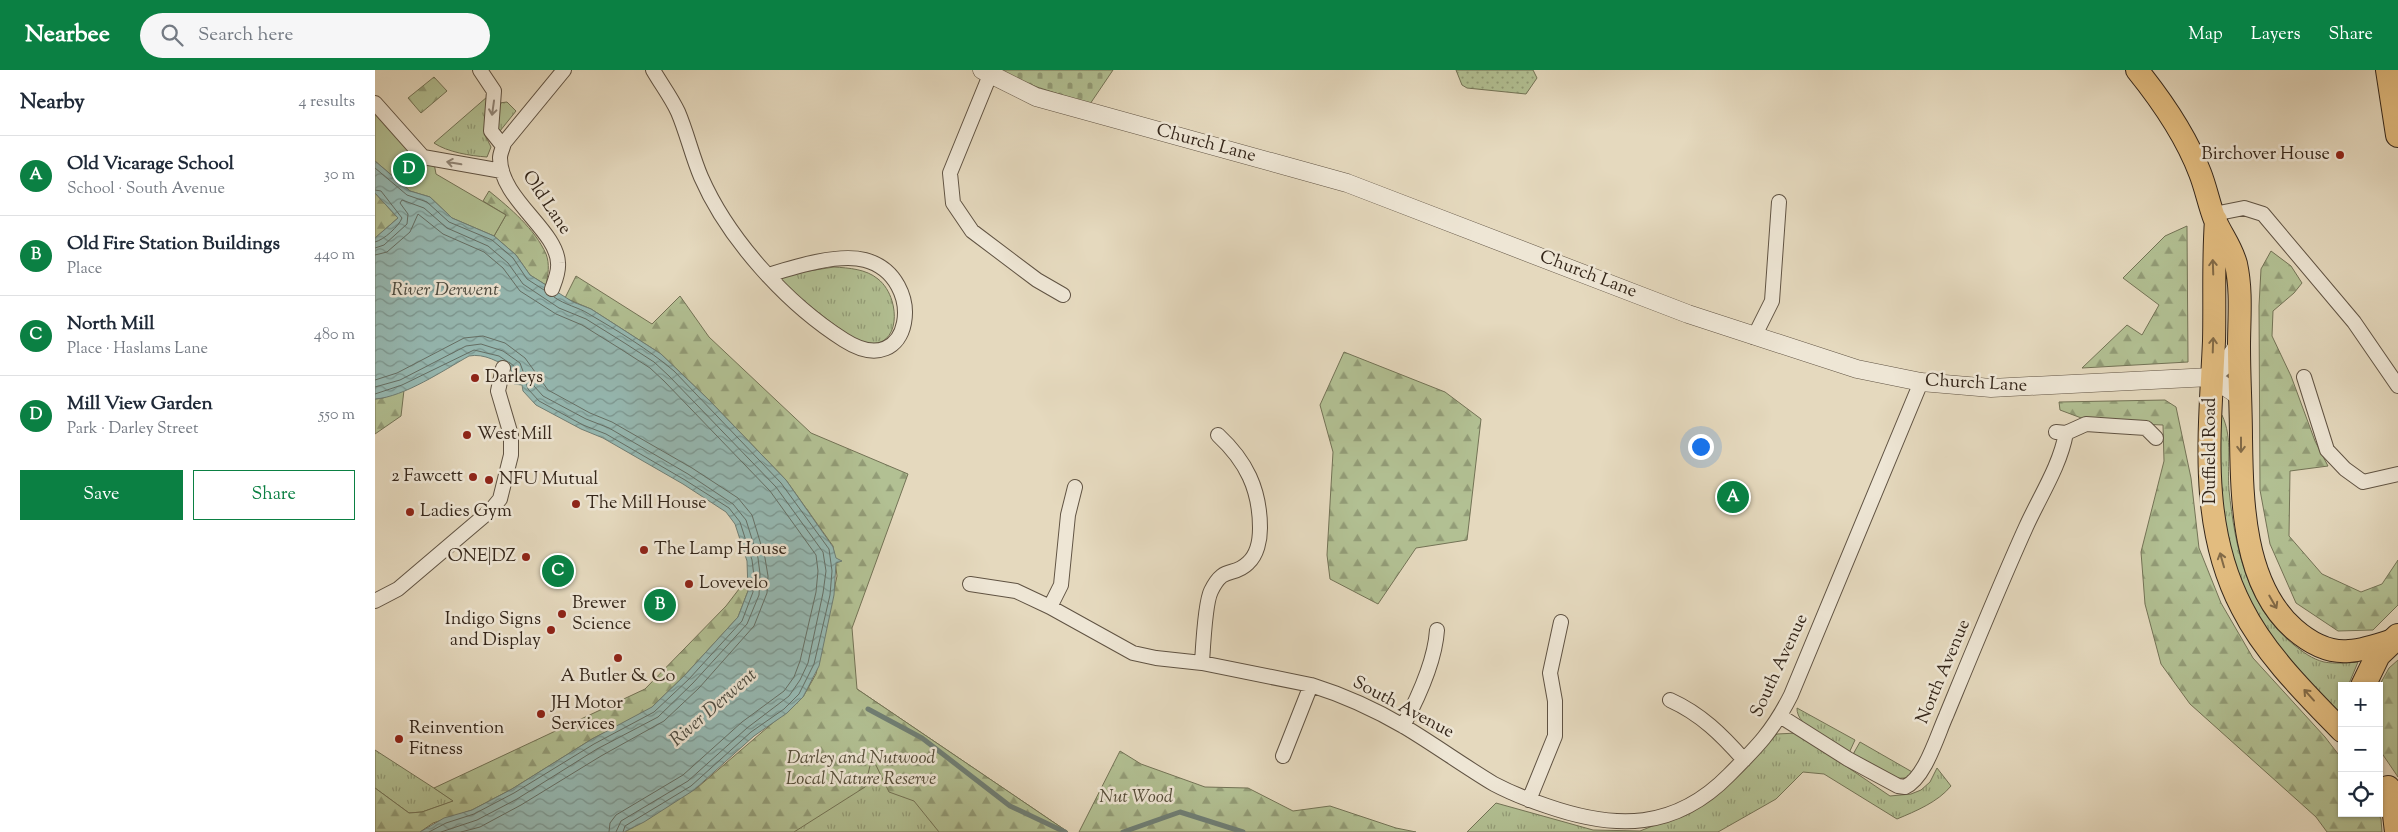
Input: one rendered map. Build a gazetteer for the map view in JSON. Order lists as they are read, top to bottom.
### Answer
{
  "streets": {
    "main road": ["Duffield Road"],
    "street": [
      "Church Lane",
      "Old Lane",
      "South Avenue",
      "North Avenue"
    ]
  },
  "crossings": [
    ["Church Lane", "Duffield Road"],
    ["Church Lane", "South Avenue"],
    ["South Avenue", "North Avenue"]
  ],
  "water": ["River Derwent"],
  "parks": ["Darley and Nutwood Local Nature Reserve", "Nut Wood"],
  "places": [
    "Birchover House",
    "Darleys",
    "West Mill",
    "2 Fawcett",
    "NFU Mutual",
    "The Mill House",
    "Ladies Gym",
    "The Lamp House",
    "ONE|DZ",
    "Lovevelo",
    "Brewer Science",
    "Indigo Signs and Display",
    "A Butler & Co",
    "JH Motor Services",
    "Reinvention Fitness"
  ],
  "page": {
    "header": "Nearbee",
    "search": "Search here",
    "nav": ["Map", "Layers", "Share"],
    "heading": ["Nearby", "4 results"],
    "list": [
      {
        "mark": "A",
        "name": "Old Vicarage School",
        "note": "School · South Avenue",
        "value": "30 m"
      },
      {
        "mark": "B",
        "name": "Old Fire Station Buildings",
        "note": "Place",
        "value": "440 m"
      },
      {
        "mark": "C",
        "name": "North Mill",
        "note": "Place · Haslams Lane",
        "value": "480 m"
      },
      {
        "mark": "D",
        "name": "Mill View Garden",
        "note": "Park · Darley Street",
        "value": "550 m"
      }
    ],
    "pins": [
      "D",
      "A",
      "C",
      "B"
    ],
    "buttons": ["Save", "Share"],
    "map_buttons": ["+", "−"]
  }
}
